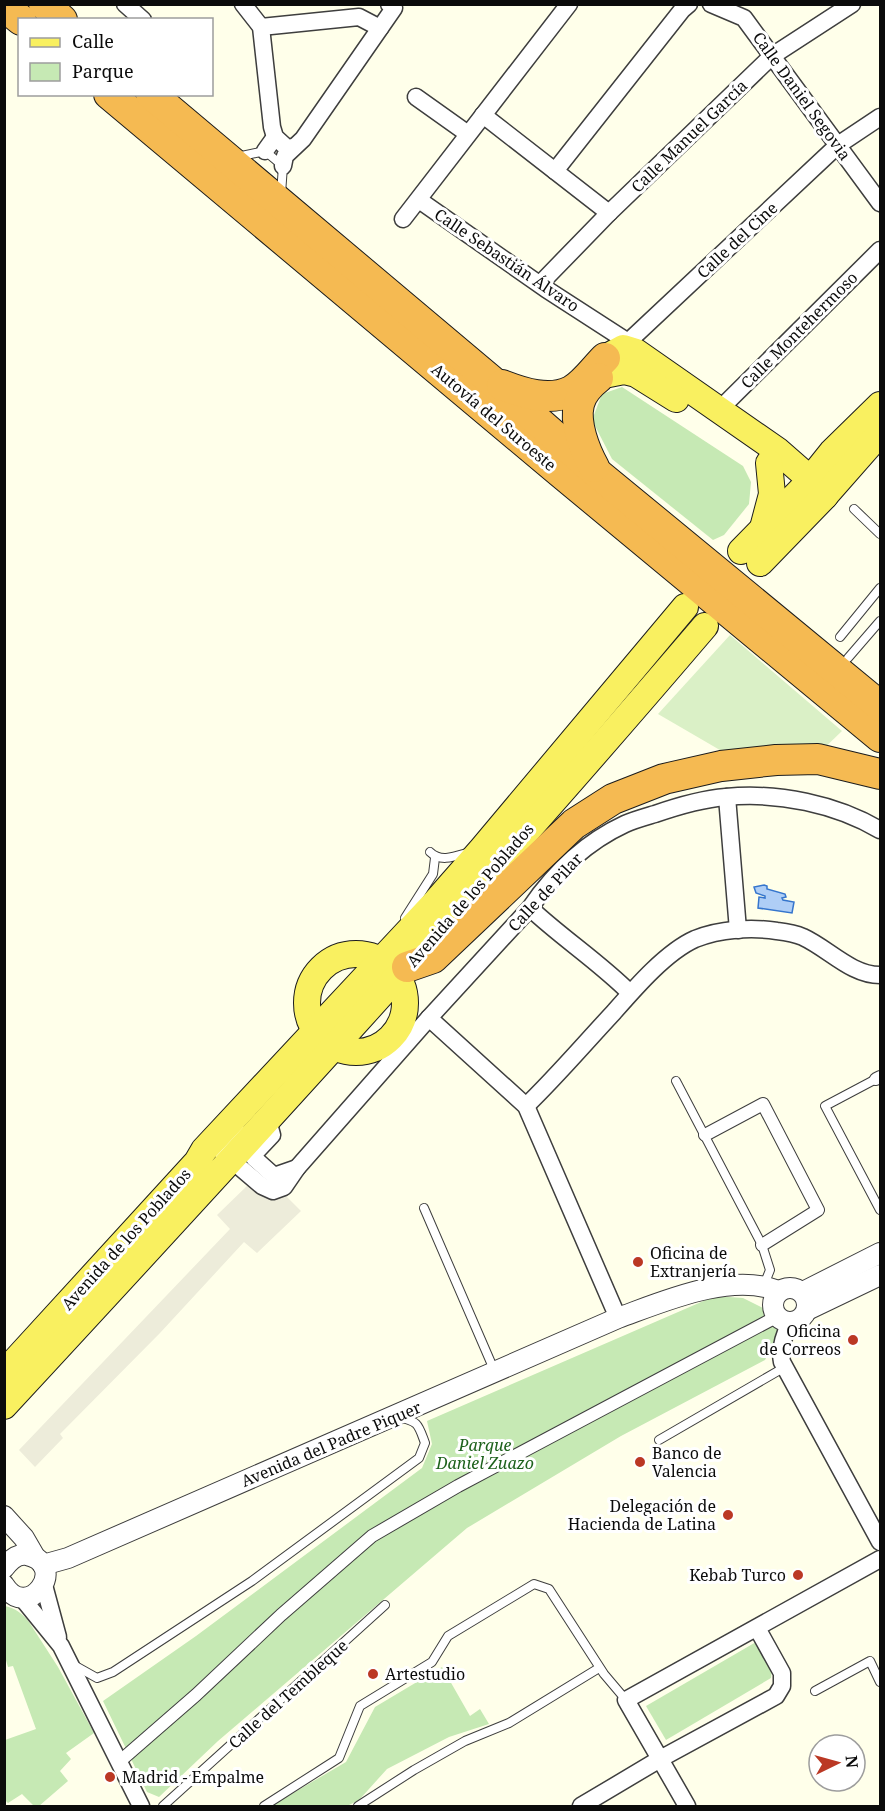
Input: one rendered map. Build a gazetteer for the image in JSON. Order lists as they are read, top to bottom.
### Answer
{
  "streets": {
    "highway": ["Autovía del Suroeste"],
    "main road": ["Avenida de los Poblados"],
    "street": [
      "Calle Daniel Segovia",
      "Calle Manuel García",
      "Calle del Cine",
      "Calle Sebastián Álvaro",
      "Calle Montehermoso",
      "Calle de Pilar",
      "Avenida del Padre Piquer"
    ],
    "lane": ["Calle del Tembleque"]
  },
  "crossings": [
    ["Calle Daniel Segovia", "Calle Manuel García"],
    ["Calle Daniel Segovia", "Calle del Cine"],
    ["Calle Manuel García", "Calle Sebastián Álvaro"],
    ["Calle del Cine", "Calle Sebastián Álvaro"],
    ["Calle de Pilar", "Avenida de los Poblados"]
  ],
  "parks": ["Parque Daniel Zuazo"],
  "places": [
    "Oficina de Extranjería",
    "Oficina de Correos",
    "Banco de Valencia",
    "Delegación de Hacienda de Latina",
    "Kebab Turco",
    "Artestudio",
    "Madrid - Empalme"
  ],
  "legend": ["Calle", "Parque"],
  "north": "right"
}
